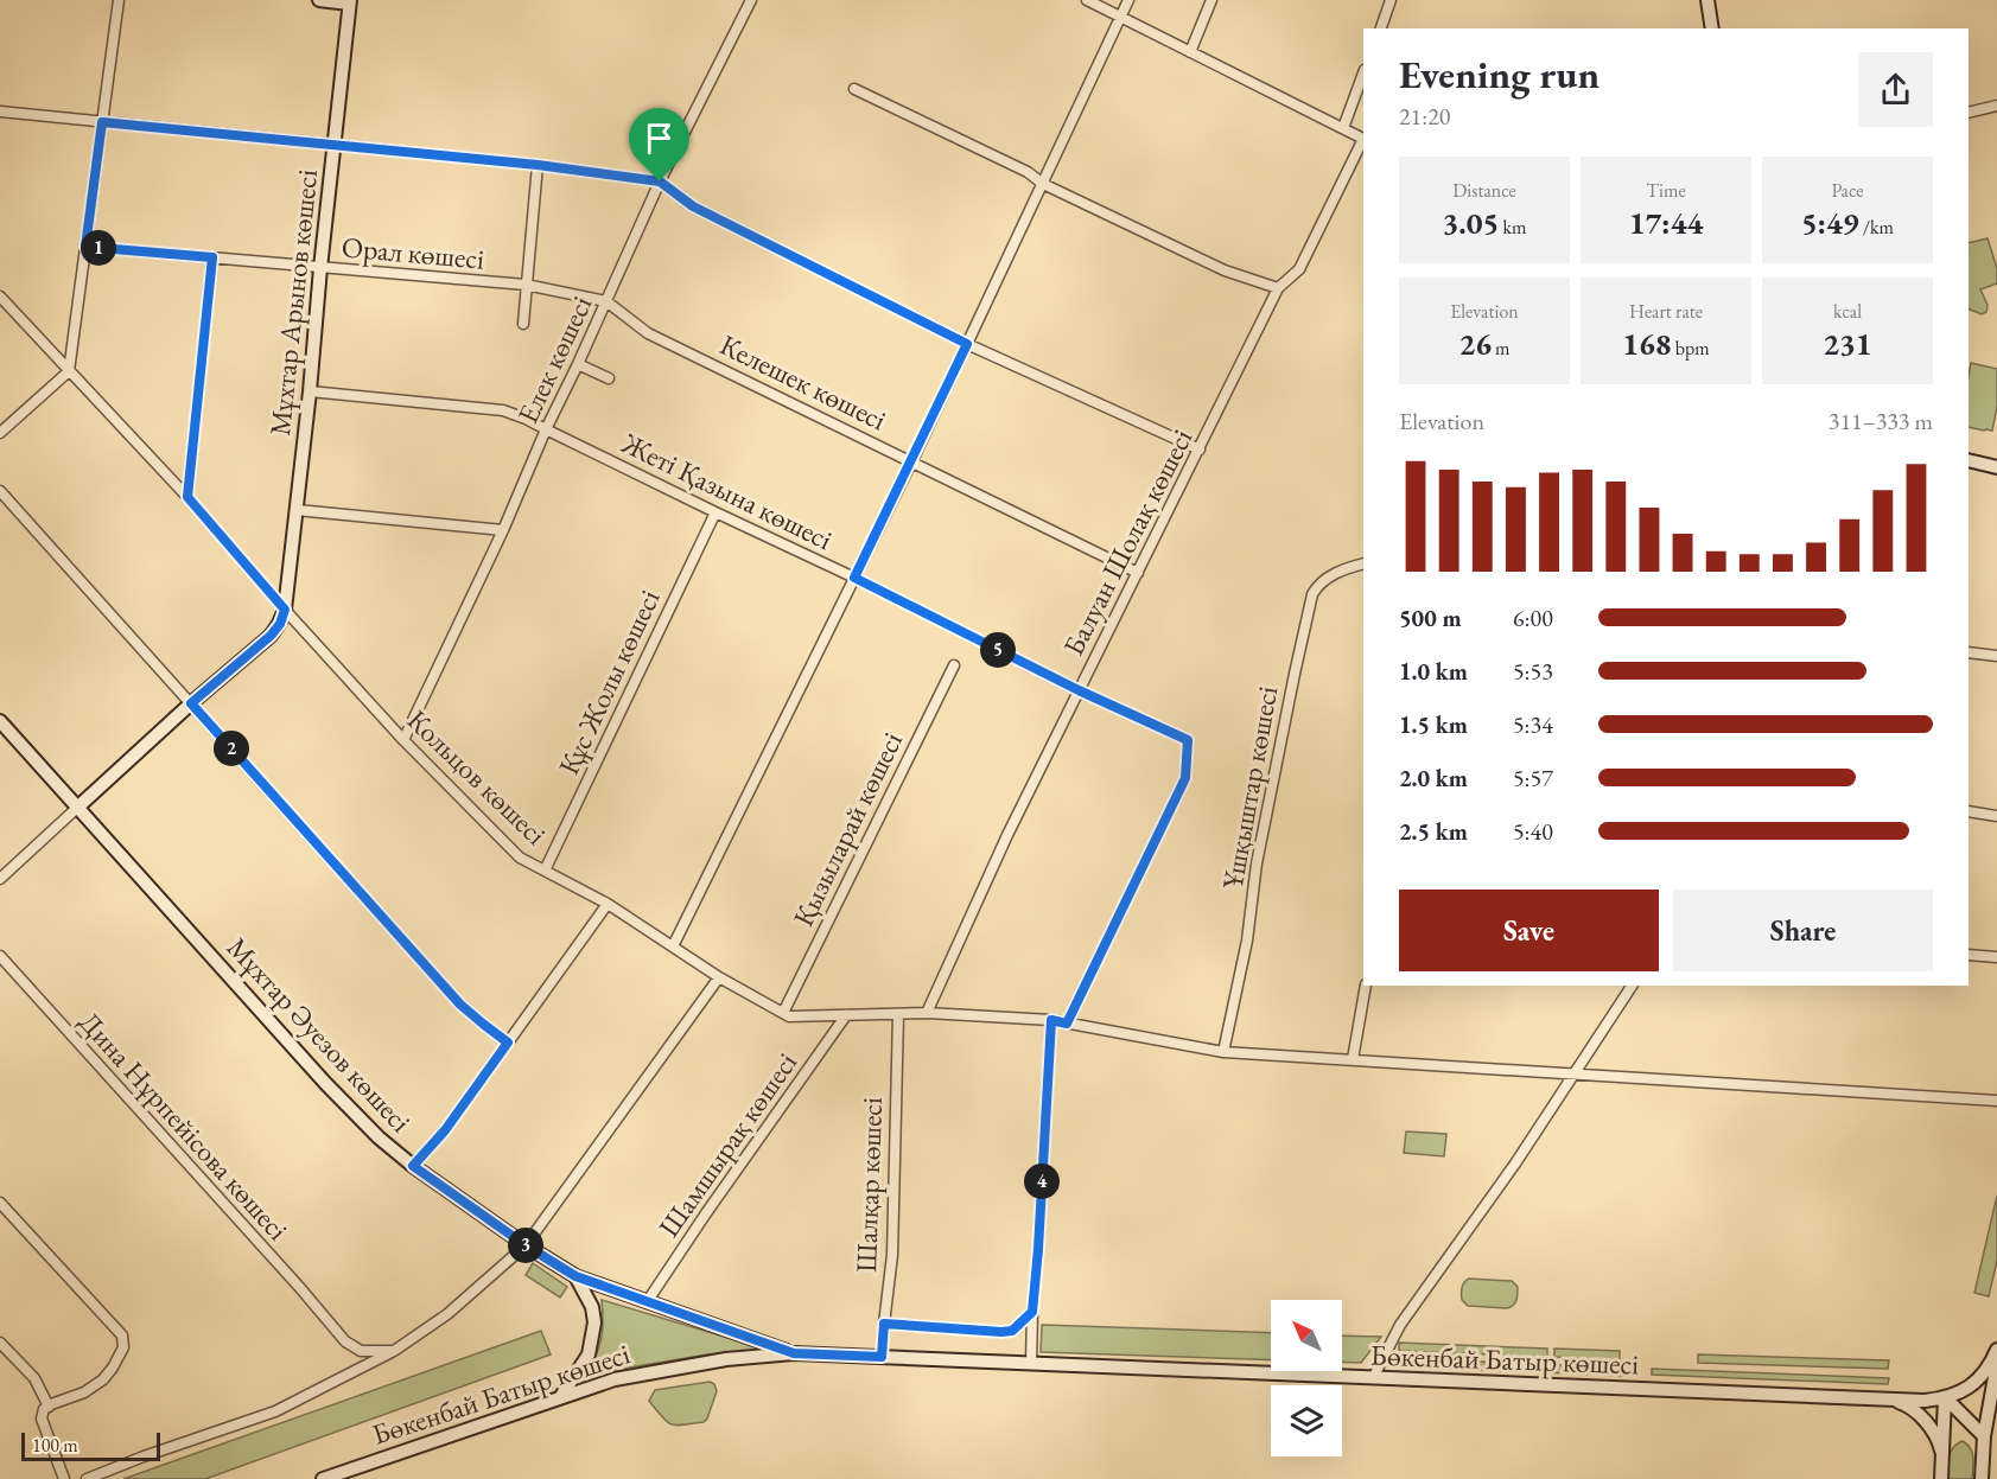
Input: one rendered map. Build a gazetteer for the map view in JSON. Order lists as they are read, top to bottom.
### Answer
{
  "streets": {
    "street": [
      "Орал көшесі",
      "Мұхтар Арынов көшесі",
      "Елек көшесі",
      "Келешек көшесі",
      "Жеті Қазына көшесі",
      "Балуан Шолақ көшесі",
      "Құс Жолы көшесі",
      "Кольцов көшесі",
      "Ұшқыштар көшесі",
      "Қызыларай көшесі",
      "Мұхтар Әуезов көшесі",
      "Дина Нұрпейісова көшесі",
      "Шамшырақ көшесі",
      "Шалқар көшесі",
      "Бөкенбай Батыр көшесі"
    ]
  },
  "crossings": [
    ["Орал көшесі", "Мұхтар Арынов көшесі"],
    ["Орал көшесі", "Елек көшесі"],
    ["Орал көшесі", "Келешек көшесі"],
    ["Мұхтар Арынов көшесі", "Жеті Қазына көшесі"],
    ["Мұхтар Арынов көшесі", "Кольцов көшесі"],
    ["Елек көшесі", "Келешек көшесі"],
    ["Елек көшесі", "Жеті Қазына көшесі"],
    ["Елек көшесі", "Кольцов көшесі"],
    ["Келешек көшесі", "Балуан Шолақ көшесі"],
    ["Жеті Қазына көшесі", "Балуан Шолақ көшесі"],
    ["Жеті Қазына көшесі", "Құс Жолы көшесі"],
    ["Жеті Қазына көшесі", "Кольцов көшесі"],
    ["Балуан Шолақ көшесі", "Кольцов көшесі"],
    ["Құс Жолы көшесі", "Кольцов көшесі"],
    ["Кольцов көшесі", "Ұшқыштар көшесі"],
    ["Кольцов көшесі", "Қызыларай көшесі"],
    ["Кольцов көшесі", "Шамшырақ көшесі"],
    ["Кольцов көшесі", "Шалқар көшесі"],
    ["Мұхтар Әуезов көшесі", "Шамшырақ көшесі"],
    ["Мұхтар Әуезов көшесі", "Бөкенбай Батыр көшесі"],
    ["Шалқар көшесі", "Бөкенбай Батыр көшесі"]
  ],
  "scale_bar": "100 m",
  "north": "top left",
  "page": {
    "heading": ["Evening run", "21:20"],
    "stats": [
      ["Distance", "3.05 km"],
      ["Time", "17:44"],
      ["Pace", "5:49 /km"],
      ["Elevation", "26 m"],
      ["Heart rate", "168 bpm"],
      ["kcal", "231"]
    ],
    "pins": [
      "1",
      "5",
      "2",
      "4",
      "3"
    ],
    "chart": ["Elevation", "311–333 m"],
    "list": [
      {
        "name": "500 m",
        "note": "6:00"
      },
      {
        "name": "1.0 km",
        "note": "5:53"
      },
      {
        "name": "1.5 km",
        "note": "5:34"
      },
      {
        "name": "2.0 km",
        "note": "5:57"
      },
      {
        "name": "2.5 km",
        "note": "5:40"
      }
    ],
    "buttons": ["Save", "Share"],
    "scale": "100 m"
  }
}
